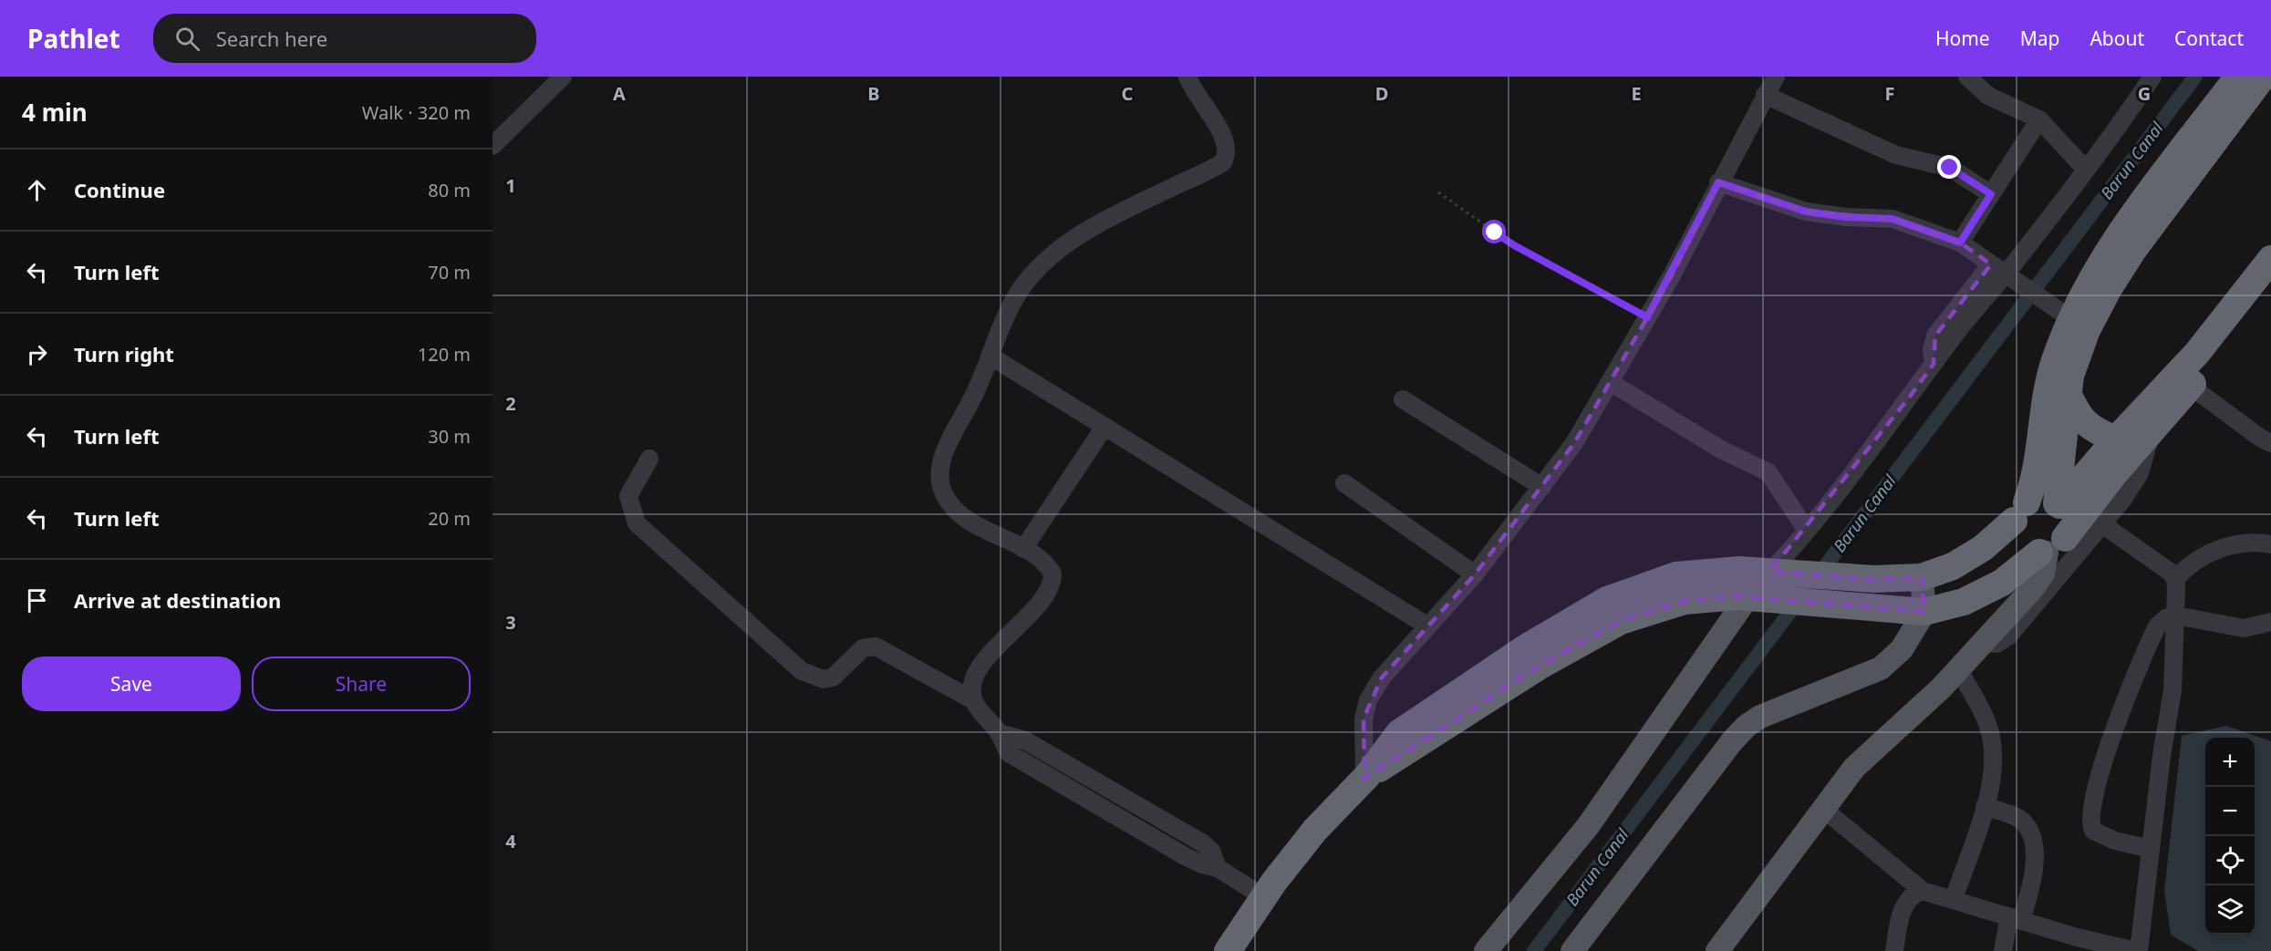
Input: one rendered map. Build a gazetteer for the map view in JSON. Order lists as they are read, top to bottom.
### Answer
{
  "water": ["Barun Canal"],
  "page": {
    "header": "Pathlet",
    "search": "Search here",
    "nav": [
      "Home",
      "Map",
      "About",
      "Contact"
    ],
    "heading": ["4 min", "Walk · 320 m"],
    "list": [
      ["Continue", "80 m"],
      ["Turn left", "70 m"],
      ["Turn right", "120 m"],
      ["Turn left", "30 m"],
      ["Turn left", "20 m"],
      "Arrive at destination"
    ],
    "buttons": ["Save", "Share"],
    "map_buttons": ["+", "−"]
  },
  "grid": {
    "columns": [
      "A",
      "B",
      "C",
      "D",
      "E",
      "F",
      "G"
    ],
    "rows": [
      "1",
      "2",
      "3",
      "4"
    ]
  }
}
